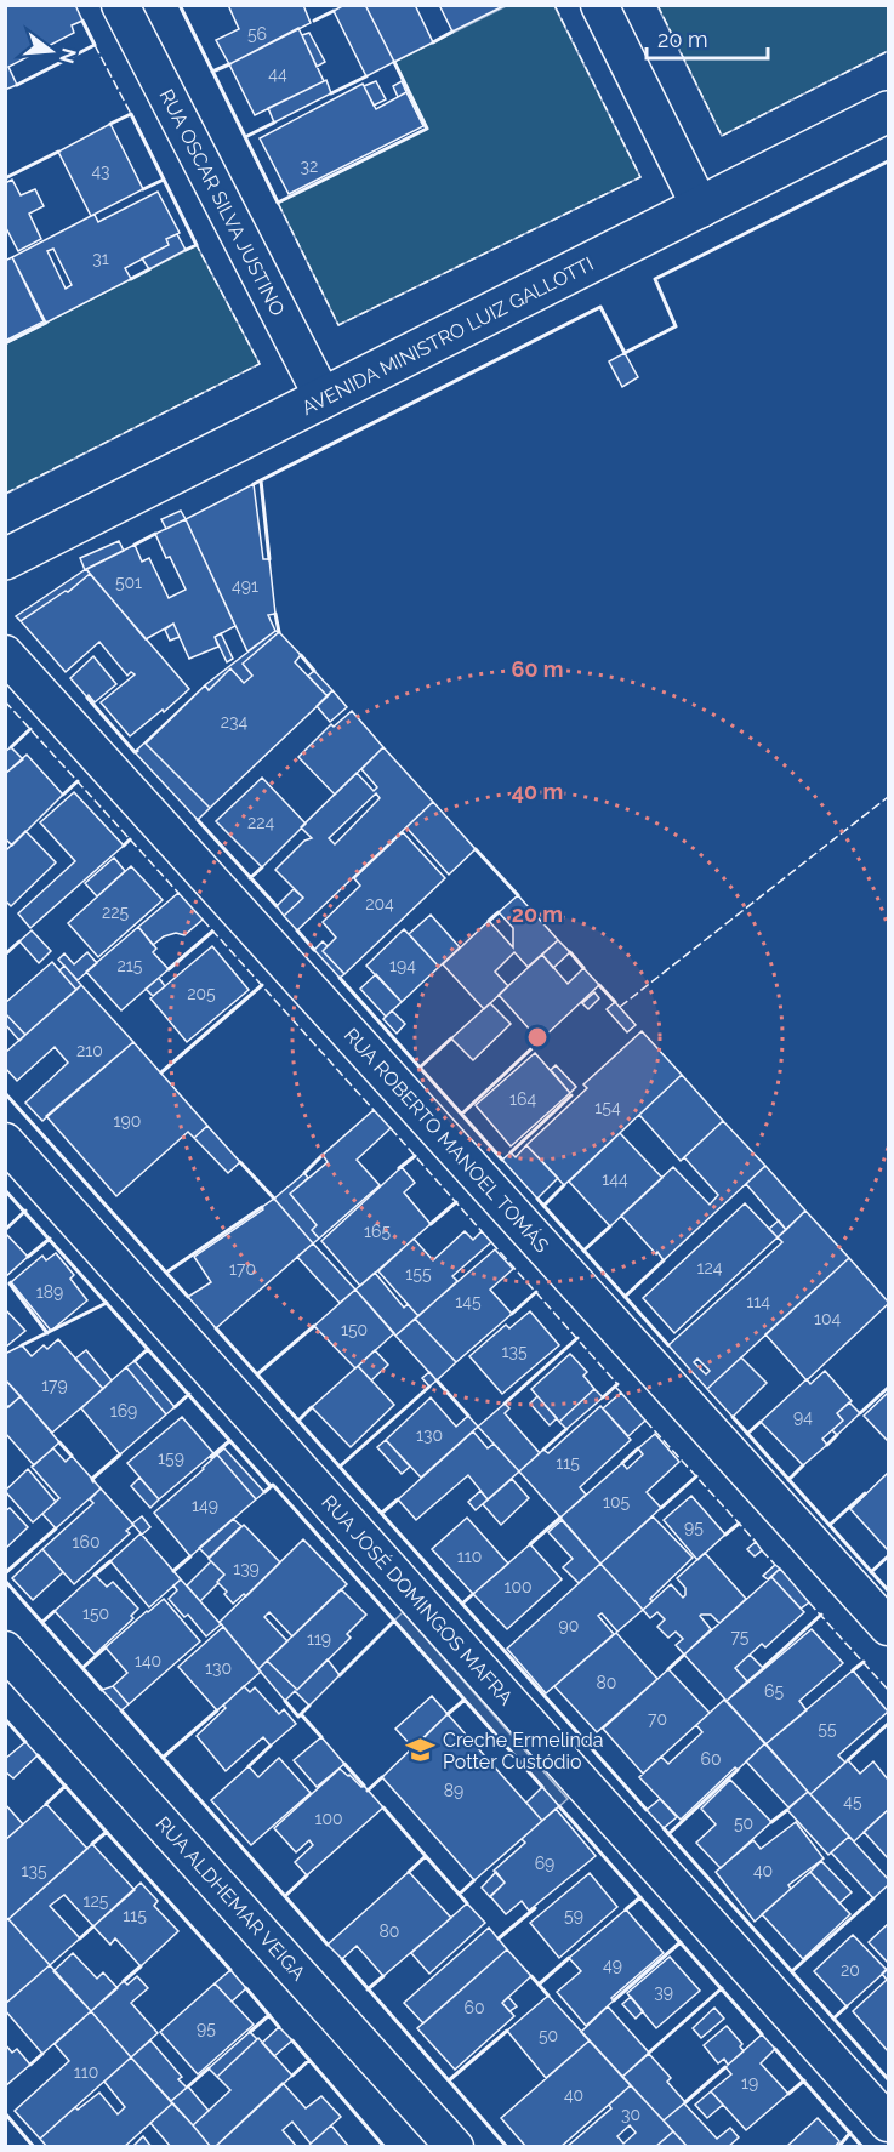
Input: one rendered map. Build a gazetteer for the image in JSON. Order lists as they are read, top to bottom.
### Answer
{
  "streets": {
    "street": [
      "RUA OSCAR SILVA JUSTINO",
      "AVENIDA MINISTRO LUIZ GALLOTTI",
      "RUA ROBERTO MANOEL TOMÁS",
      "RUA JOSÉ DOMINGOS MAFRA",
      "RUA ALDHEMAR VEIGA"
    ]
  },
  "crossings": [
    ["RUA OSCAR SILVA JUSTINO", "AVENIDA MINISTRO LUIZ GALLOTTI"]
  ],
  "places": {
    "school or university": ["Creche Ermelinda Potter Custódio"]
  },
  "house_numbers": [
    "56",
    "44",
    "32",
    "43",
    "31",
    "501",
    "491",
    "234",
    "224",
    "204",
    "225",
    "215",
    "194",
    "205",
    "210",
    "164",
    "154",
    "190",
    "144",
    "165",
    "124",
    "170",
    "155",
    "189",
    "145",
    "114",
    "104",
    "150",
    "135",
    "179",
    "169",
    "94",
    "130",
    "159",
    "115",
    "105",
    "149",
    "95",
    "160",
    "110",
    "139",
    "100",
    "150",
    "90",
    "75",
    "119",
    "140",
    "130",
    "80",
    "65",
    "70",
    "55",
    "60",
    "89",
    "45",
    "100",
    "50",
    "69",
    "135",
    "40",
    "125",
    "115",
    "59",
    "80",
    "49",
    "20",
    "39",
    "60",
    "95",
    "50",
    "110",
    "19",
    "40",
    "30"
  ],
  "scale_bar": "20 m",
  "north": "right",
  "rings": ["60 m", "40 m", "20 m"]
}
